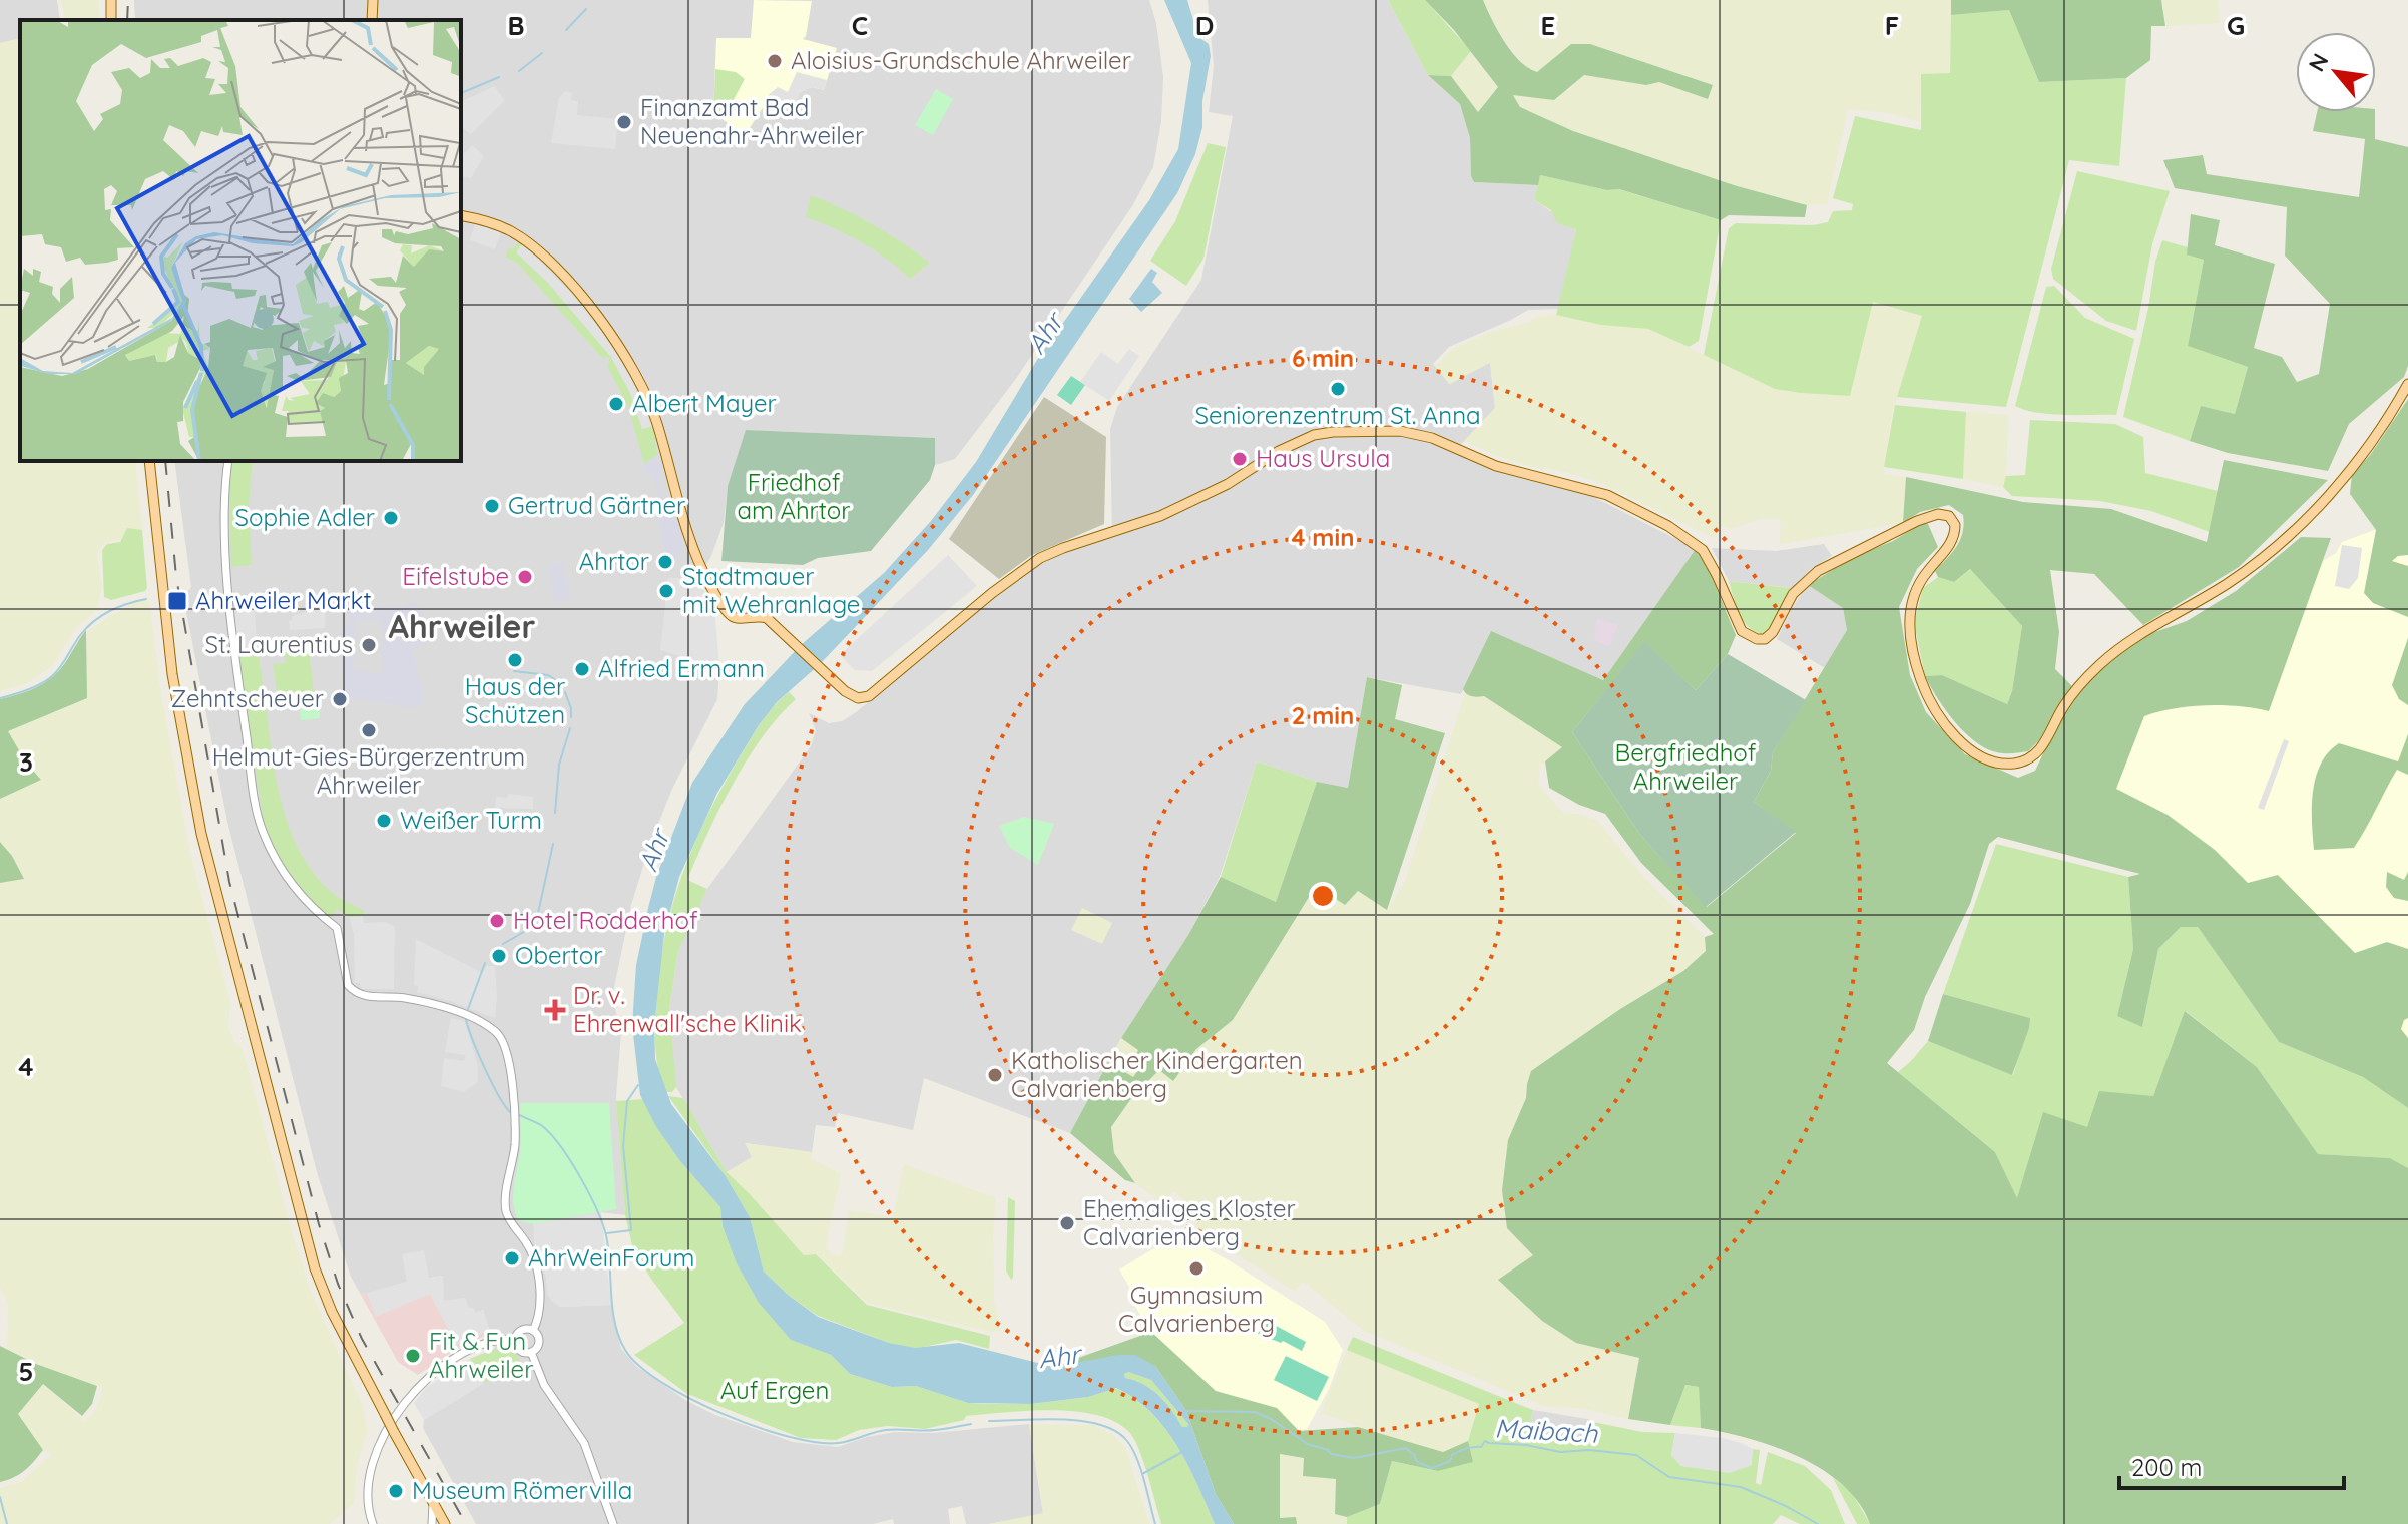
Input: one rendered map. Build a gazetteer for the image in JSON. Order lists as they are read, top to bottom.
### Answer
{
  "districts": ["Ahrweiler"],
  "water": ["Ahr", "Maibach"],
  "parks": ["Friedhof am Ahrtor", "Bergfriedhof Ahrweiler", "Auf Ergen"],
  "places": {
    "other": [
      "Aloisius-Grundschule Ahrweiler",
      "Finanzamt Bad Neuenahr-Ahrweiler",
      "Seniorenzentrum St. Anna",
      "Albert Mayer",
      "Haus Ursula",
      "Gertrud Gärtner",
      "Sophie Adler",
      "Ahrtor",
      "Eifelstube",
      "Stadtmauer mit Wehranlage",
      "St. Laurentius",
      "Haus der Schützen",
      "Alfried Ermann",
      "Zehntscheuer",
      "Helmut-Gies-Bürgerzentrum Ahrweiler",
      "Weißer Turm",
      "Hotel Rodderhof",
      "Obertor",
      "Katholischer Kindergarten Calvarienberg",
      "Ehemaliges Kloster Calvarienberg",
      "AhrWeinForum",
      "Gymnasium Calvarienberg",
      "Fit & Fun Ahrweiler",
      "Museum Römervilla"
    ],
    "transit": ["Ahrweiler Markt"],
    "health": ["Dr. v. Ehrenwall'sche Klinik"]
  },
  "scale_bar": "200 m",
  "north": "top left",
  "grid": {
    "columns": [
      "B",
      "C",
      "D",
      "E",
      "F",
      "G"
    ],
    "rows": ["3", "4", "5"]
  },
  "rings": ["6 min", "4 min", "2 min"]
}
